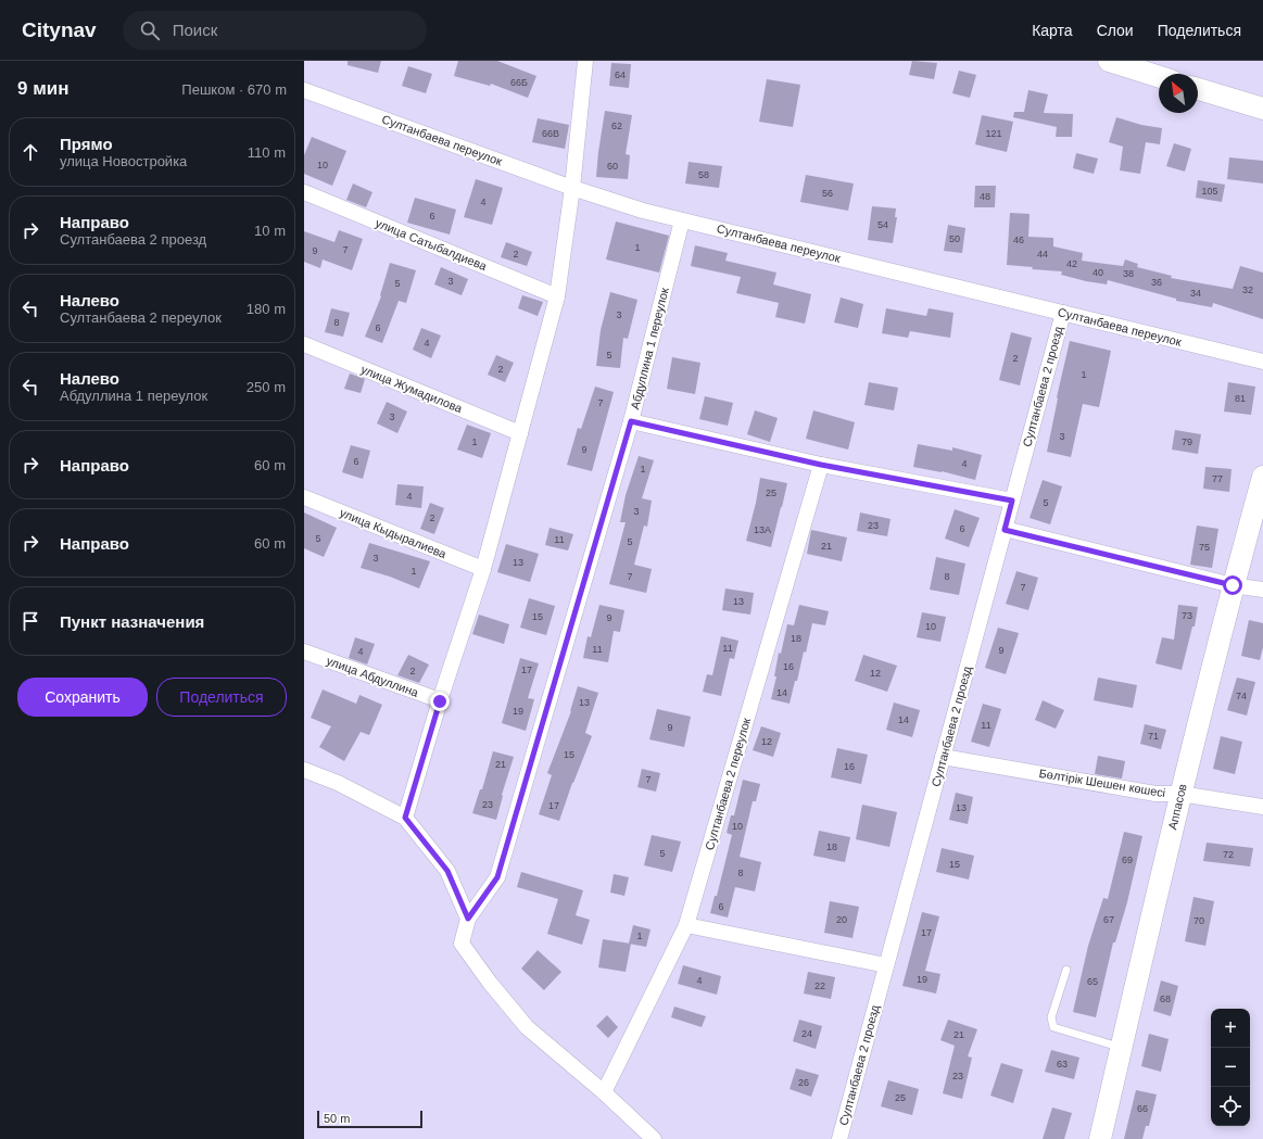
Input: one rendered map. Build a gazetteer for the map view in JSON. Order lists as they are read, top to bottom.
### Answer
{
  "streets": {
    "street": [
      "Султанбаева переулок",
      "улица Сатыбалдиева",
      "Абдуллина 1 переулок",
      "Султанбаева 2 проезд",
      "улица Жумадилова",
      "улица Кыдыралиева",
      "улица Абдуллина",
      "Бөлтірік Шешен көшесі",
      "Султанбаева 2 переулок",
      "Аппасов"
    ]
  },
  "crossings": [
    ["Султанбаева переулок", "Абдуллина 1 переулок"],
    ["Султанбаева переулок", "Султанбаева 2 проезд"],
    ["Султанбаева 2 проезд", "Бөлтірік Шешен көшесі"],
    ["Бөлтірік Шешен көшесі", "Аппасов"]
  ],
  "house_numbers": [
    "64",
    "66Б",
    "62",
    "66В",
    "121",
    "10",
    "60",
    "58",
    "105",
    "56",
    "48",
    "4",
    "6",
    "54",
    "50",
    "46",
    "1",
    "7",
    "9",
    "2",
    "44",
    "42",
    "40",
    "38",
    "3",
    "36",
    "5",
    "32",
    "34",
    "3",
    "8",
    "6",
    "4",
    "5",
    "2",
    "2",
    "1",
    "81",
    "7",
    "3",
    "3",
    "1",
    "79",
    "9",
    "6",
    "4",
    "1",
    "77",
    "25",
    "4",
    "5",
    "3",
    "2",
    "23",
    "6",
    "13А",
    "5",
    "11",
    "5",
    "21",
    "75",
    "3",
    "13",
    "1",
    "7",
    "8",
    "7",
    "13",
    "73",
    "15",
    "9",
    "10",
    "18",
    "11",
    "11",
    "9",
    "4",
    "16",
    "17",
    "2",
    "12",
    "14",
    "74",
    "13",
    "19",
    "14",
    "11",
    "9",
    "71",
    "12",
    "15",
    "21",
    "16",
    "7",
    "23",
    "17",
    "13",
    "10",
    "18",
    "5",
    "72",
    "69",
    "15",
    "8",
    "6",
    "20",
    "67",
    "70",
    "17",
    "1",
    "19",
    "4",
    "65",
    "22",
    "68",
    "24",
    "21",
    "63",
    "23",
    "26",
    "25",
    "66"
  ],
  "scale_bar": "50 m",
  "north": "top left",
  "page": {
    "header": "Citynav",
    "search": "Поиск",
    "nav": ["Карта", "Слои", "Поделиться"],
    "heading": ["9 мин", "Пешком · 670 m"],
    "list": [
      ["Прямо", "улица Новостройка", "110 m"],
      ["Направо", "Султанбаева 2 проезд", "10 m"],
      ["Налево", "Султанбаева 2 переулок", "180 m"],
      ["Налево", "Абдуллина 1 переулок", "250 m"],
      ["Направо", "60 m"],
      ["Направо", "60 m"],
      "Пункт назначения"
    ],
    "buttons": ["Сохранить", "Поделиться"],
    "map_buttons": ["+", "−"],
    "scale": "50 m"
  }
}
